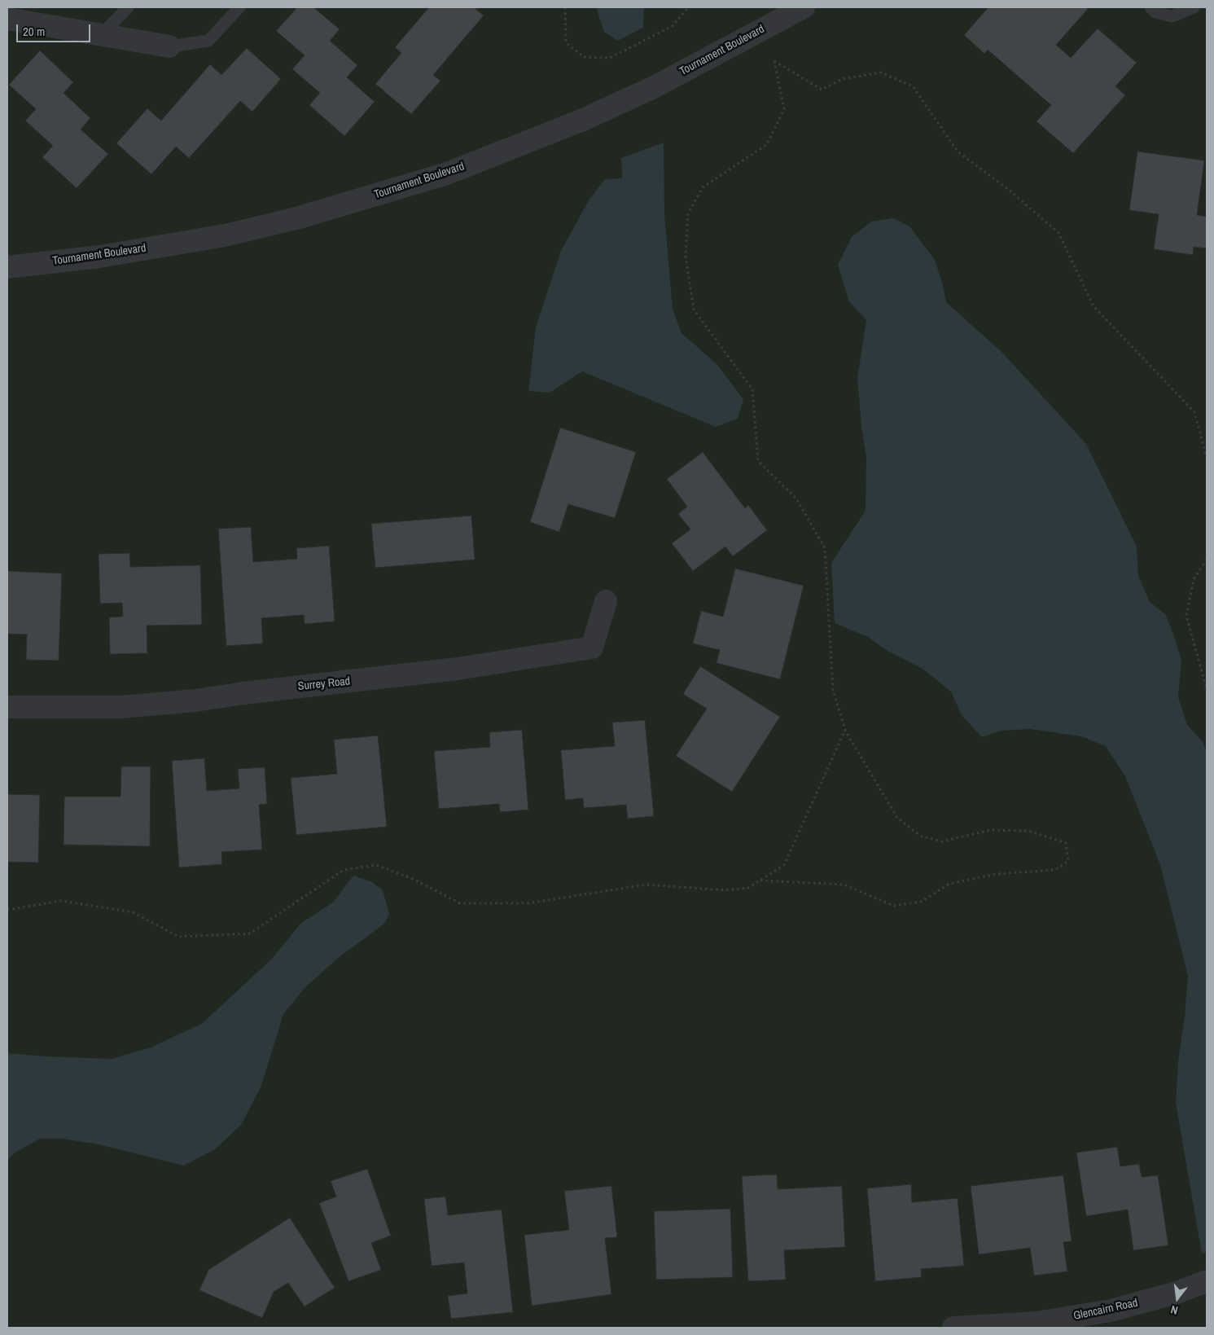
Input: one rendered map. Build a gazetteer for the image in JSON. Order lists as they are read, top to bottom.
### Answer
{
  "streets": {
    "street": ["Tournament Boulevard", "Surrey Road", "Glencairn Road"]
  },
  "scale_bar": "20 m",
  "north": "bottom"
}
